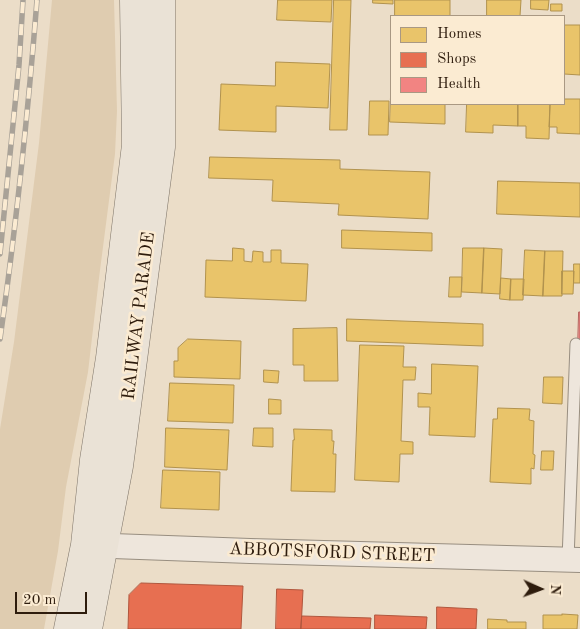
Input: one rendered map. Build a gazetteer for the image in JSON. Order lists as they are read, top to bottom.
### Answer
{
  "streets": {
    "main road": ["RAILWAY PARADE"],
    "street": ["ABBOTSFORD STREET"]
  },
  "crossings": [
    ["RAILWAY PARADE", "ABBOTSFORD STREET"]
  ],
  "legend": ["Homes", "Shops", "Health"],
  "scale_bar": "20 m",
  "north": "right"
}
